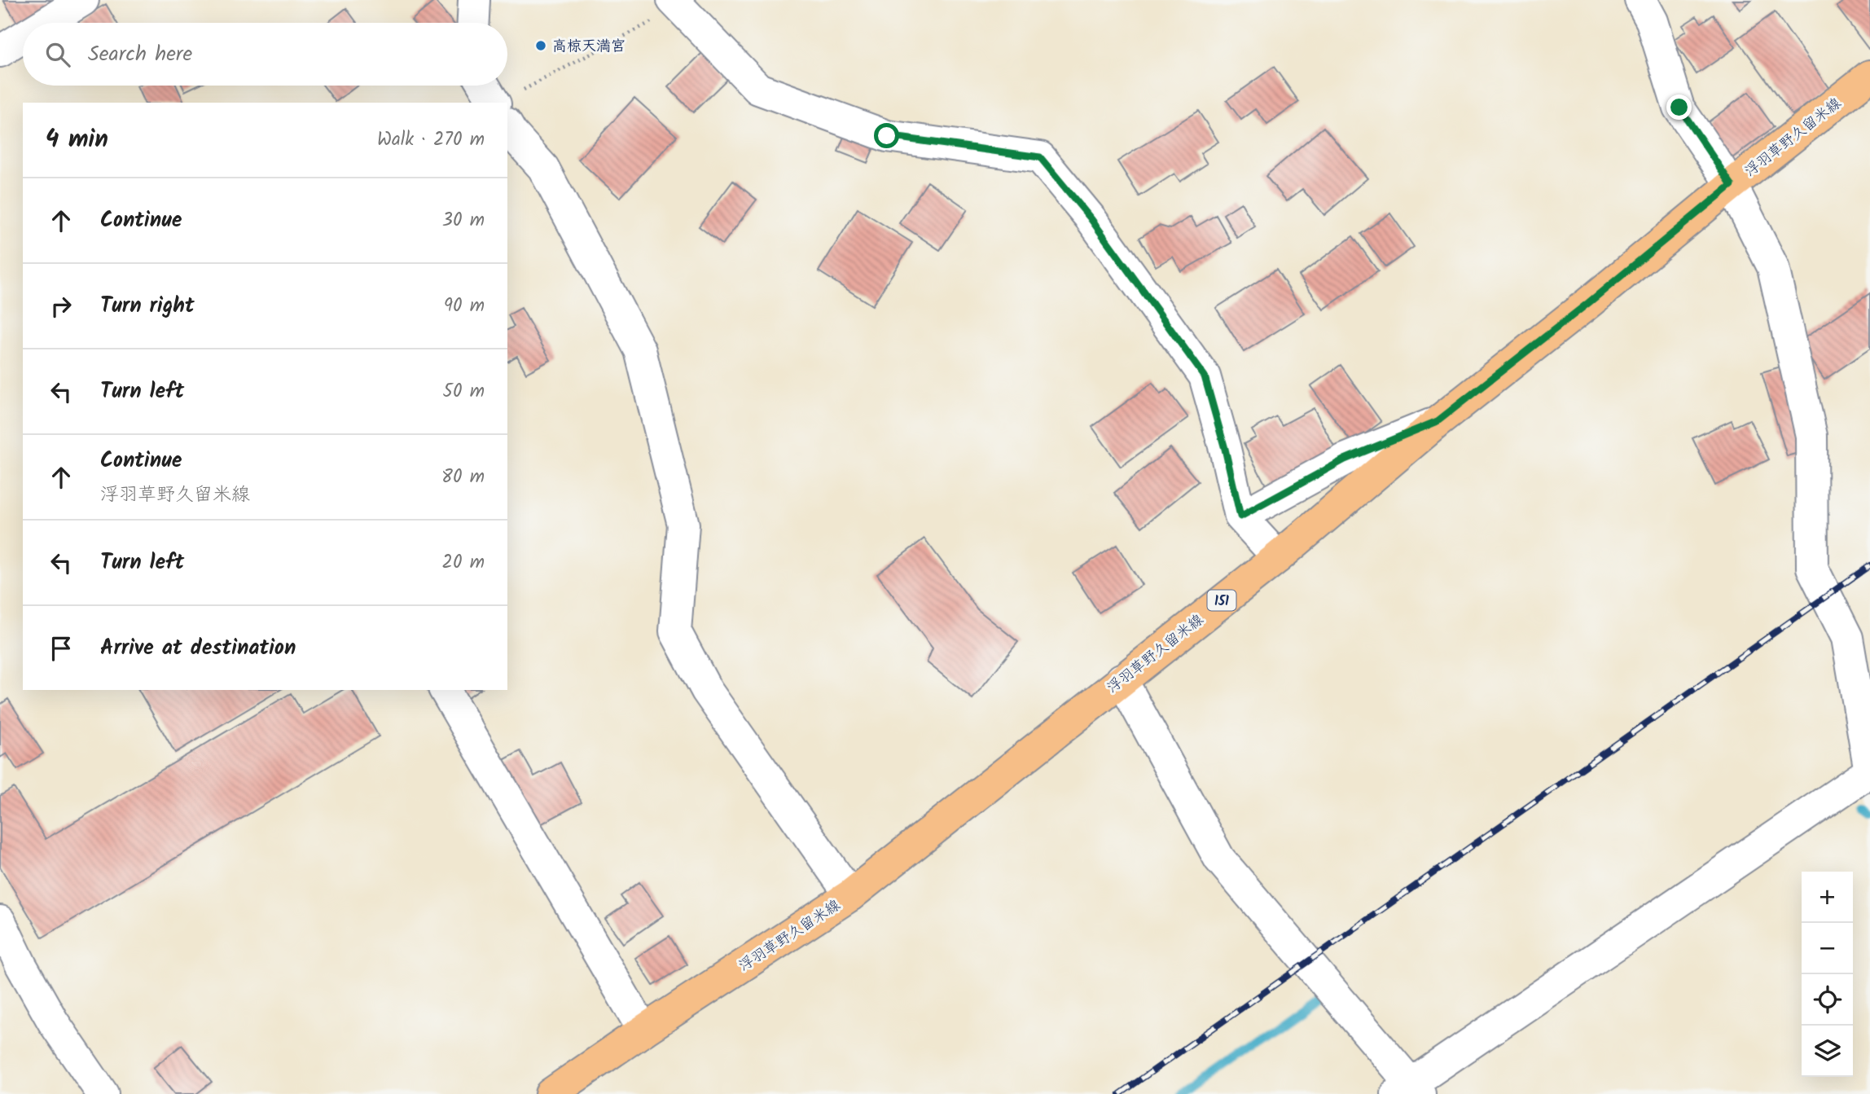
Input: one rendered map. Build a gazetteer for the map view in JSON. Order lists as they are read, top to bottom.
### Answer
{
  "streets": {
    "main road": ["浮羽草野久留米線", "151"]
  },
  "places": ["高椋天満宮"],
  "page": {
    "search": "Search here",
    "heading": ["4 min", "Walk · 270 m"],
    "list": [
      ["Continue", "30 m"],
      ["Turn right", "90 m"],
      ["Turn left", "50 m"],
      ["Continue", "浮羽草野久留米線", "80 m"],
      ["Turn left", "20 m"],
      "Arrive at destination"
    ],
    "map_buttons": ["+", "−"]
  }
}
